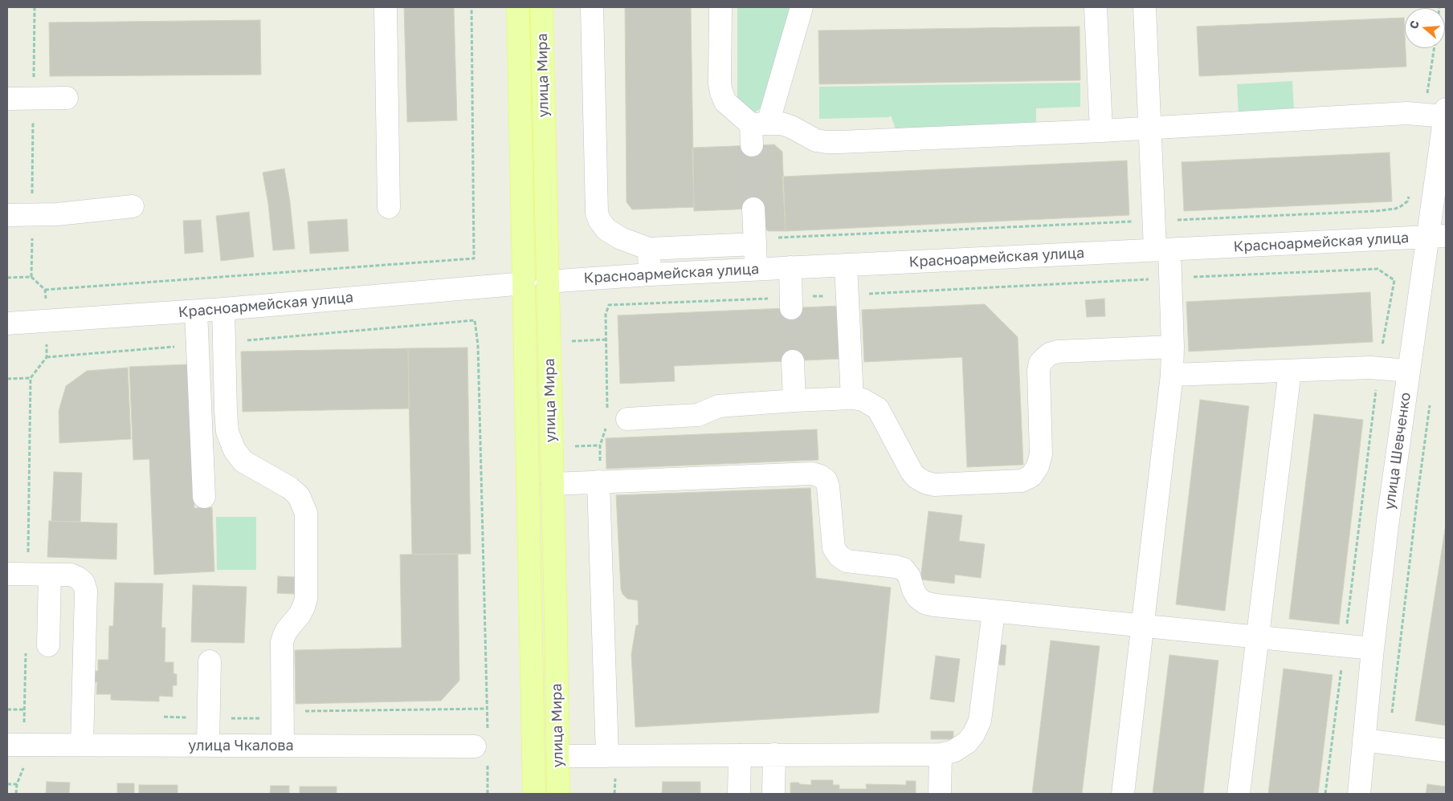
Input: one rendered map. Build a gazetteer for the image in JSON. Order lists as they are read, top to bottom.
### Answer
{
  "streets": {
    "main road": ["улица Мира"],
    "street": ["Красноармейская улица", "улица Шевченко", "улица Чкалова"]
  },
  "crossings": [
    ["улица Мира", "Красноармейская улица"],
    ["Красноармейская улица", "улица Шевченко"]
  ],
  "north": "left"
}
